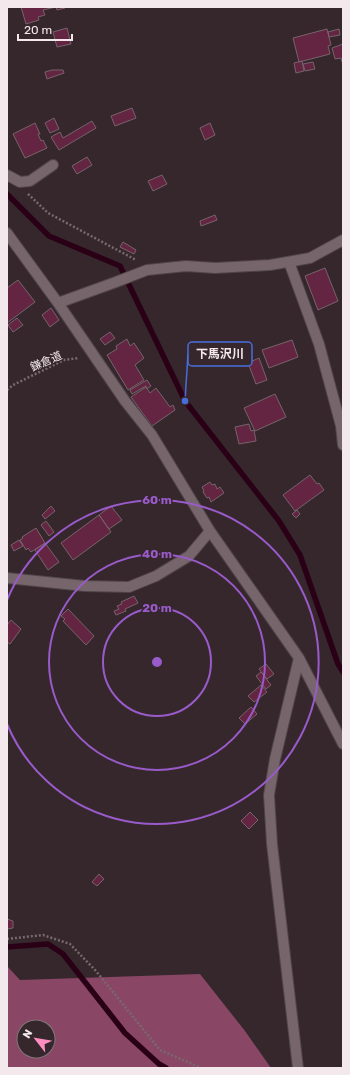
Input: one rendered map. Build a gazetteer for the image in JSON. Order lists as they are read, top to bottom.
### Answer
{
  "streets": {
    "path": ["鎌倉道"]
  },
  "places": ["下馬沢川"],
  "scale_bar": "20 m",
  "north": "top left",
  "rings": ["60 m", "40 m", "20 m"]
}
